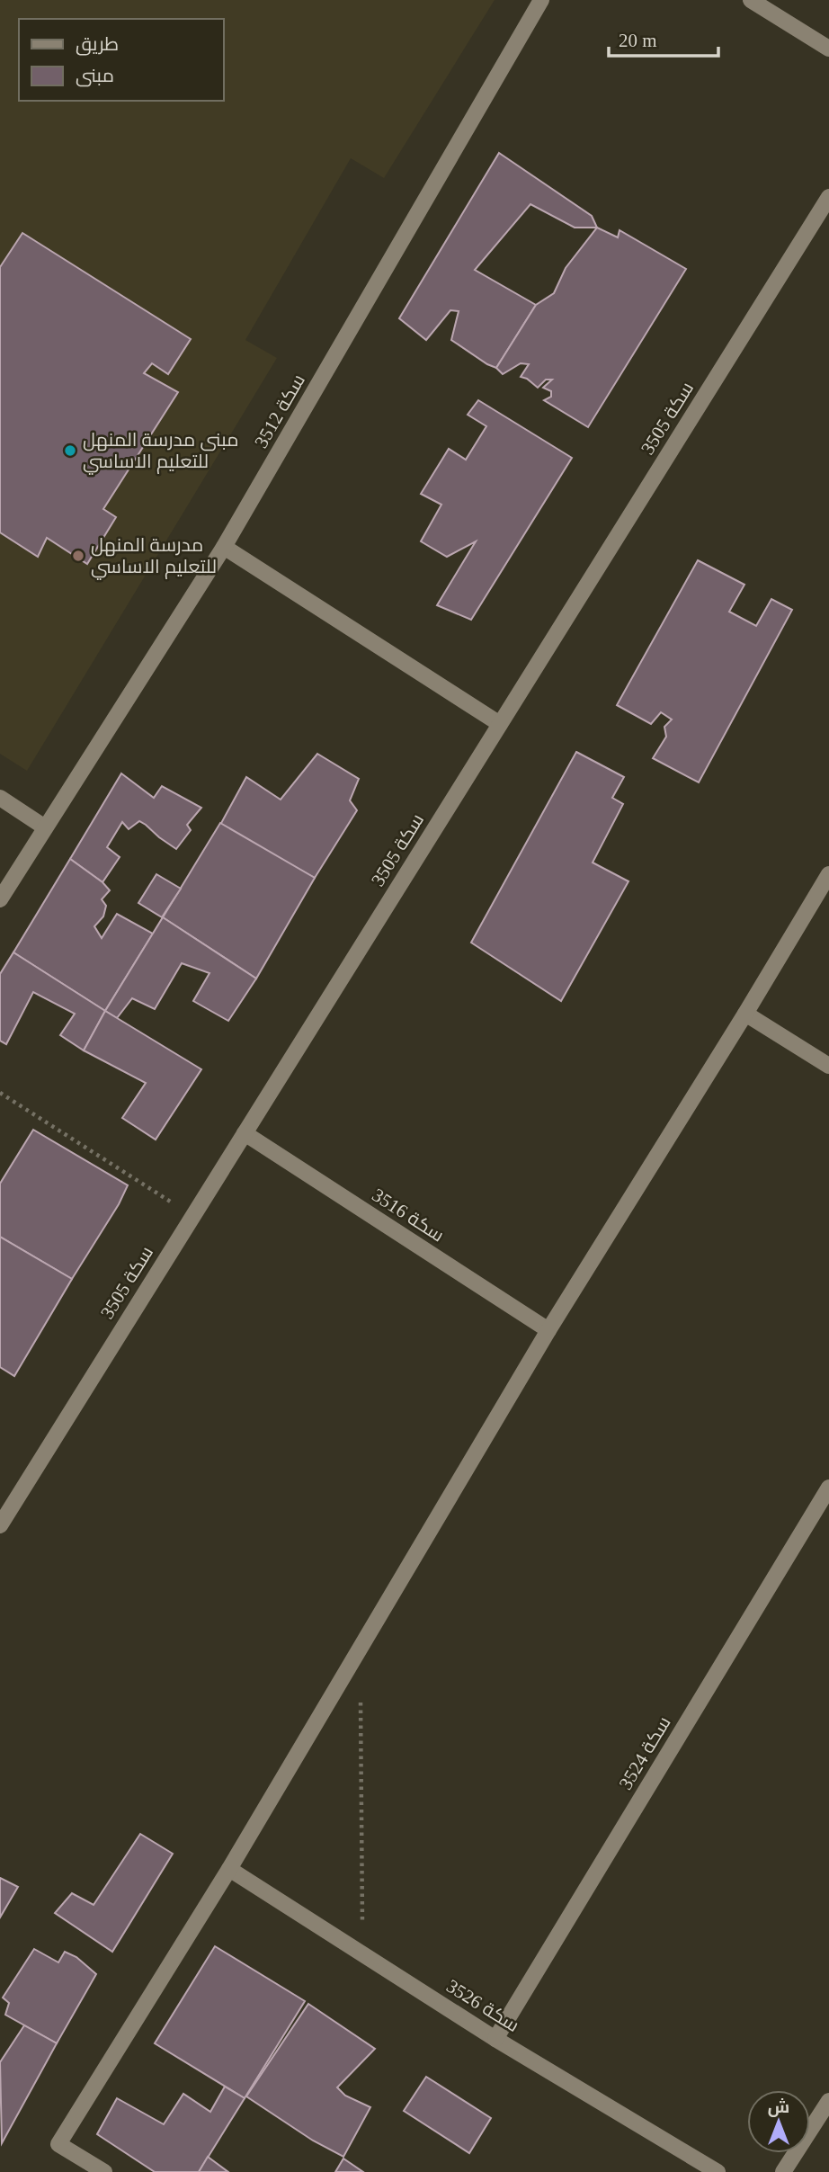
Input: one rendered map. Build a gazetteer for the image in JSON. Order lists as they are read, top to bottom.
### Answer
{
  "streets": {
    "street": [
      "سكة 3512",
      "سكة 3505",
      "سكة 3516",
      "سكة 3524",
      "سكة 3526"
    ]
  },
  "crossings": [
    ["سكة 3505", "سكة 3516"],
    ["سكة 3524", "سكة 3526"]
  ],
  "places": ["مبنى مدرسة المنهل للتعليم الاساسي", "مدرسة المنهل للتعليم الاساسي"],
  "legend": ["طريق", "مبنى"],
  "scale_bar": "20 m",
  "north": "top"
}
